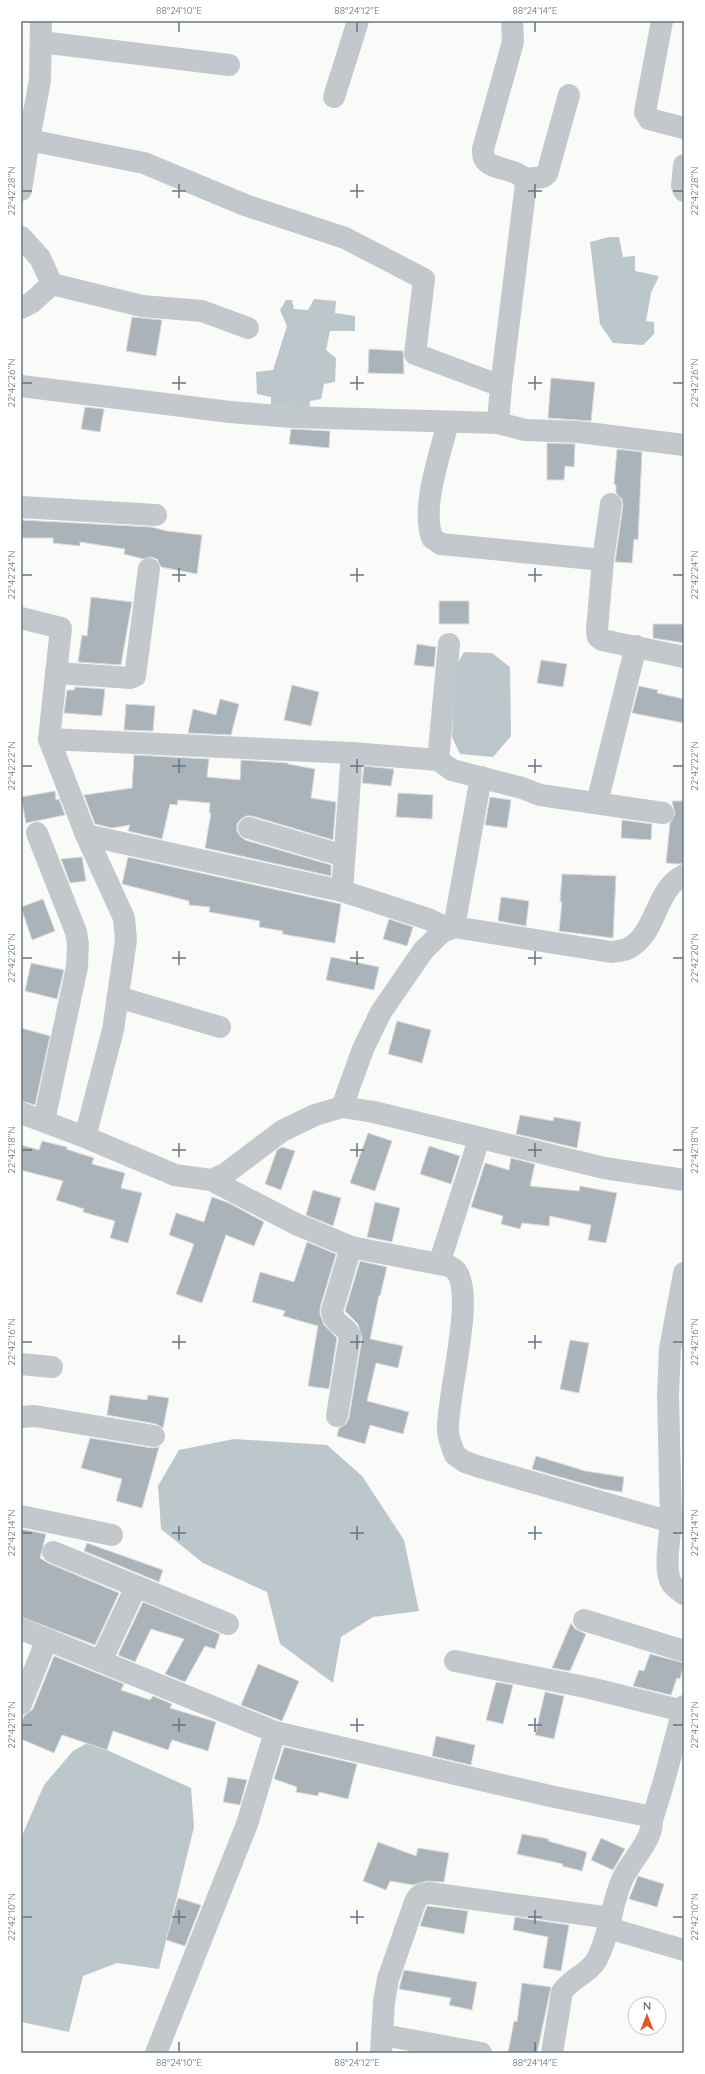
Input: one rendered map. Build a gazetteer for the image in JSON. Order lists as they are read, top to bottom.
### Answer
{
  "north": "top",
  "coordinates": [
    "88°24'10\"E",
    "88°24'12\"E",
    "88°24'14\"E",
    "22°42'28\"N",
    "22°42'26\"N",
    "22°42'24\"N",
    "22°42'22\"N",
    "22°42'20\"N",
    "22°42'18\"N",
    "22°42'16\"N",
    "22°42'14\"N",
    "22°42'12\"N",
    "22°42'10\"N"
  ]
}
